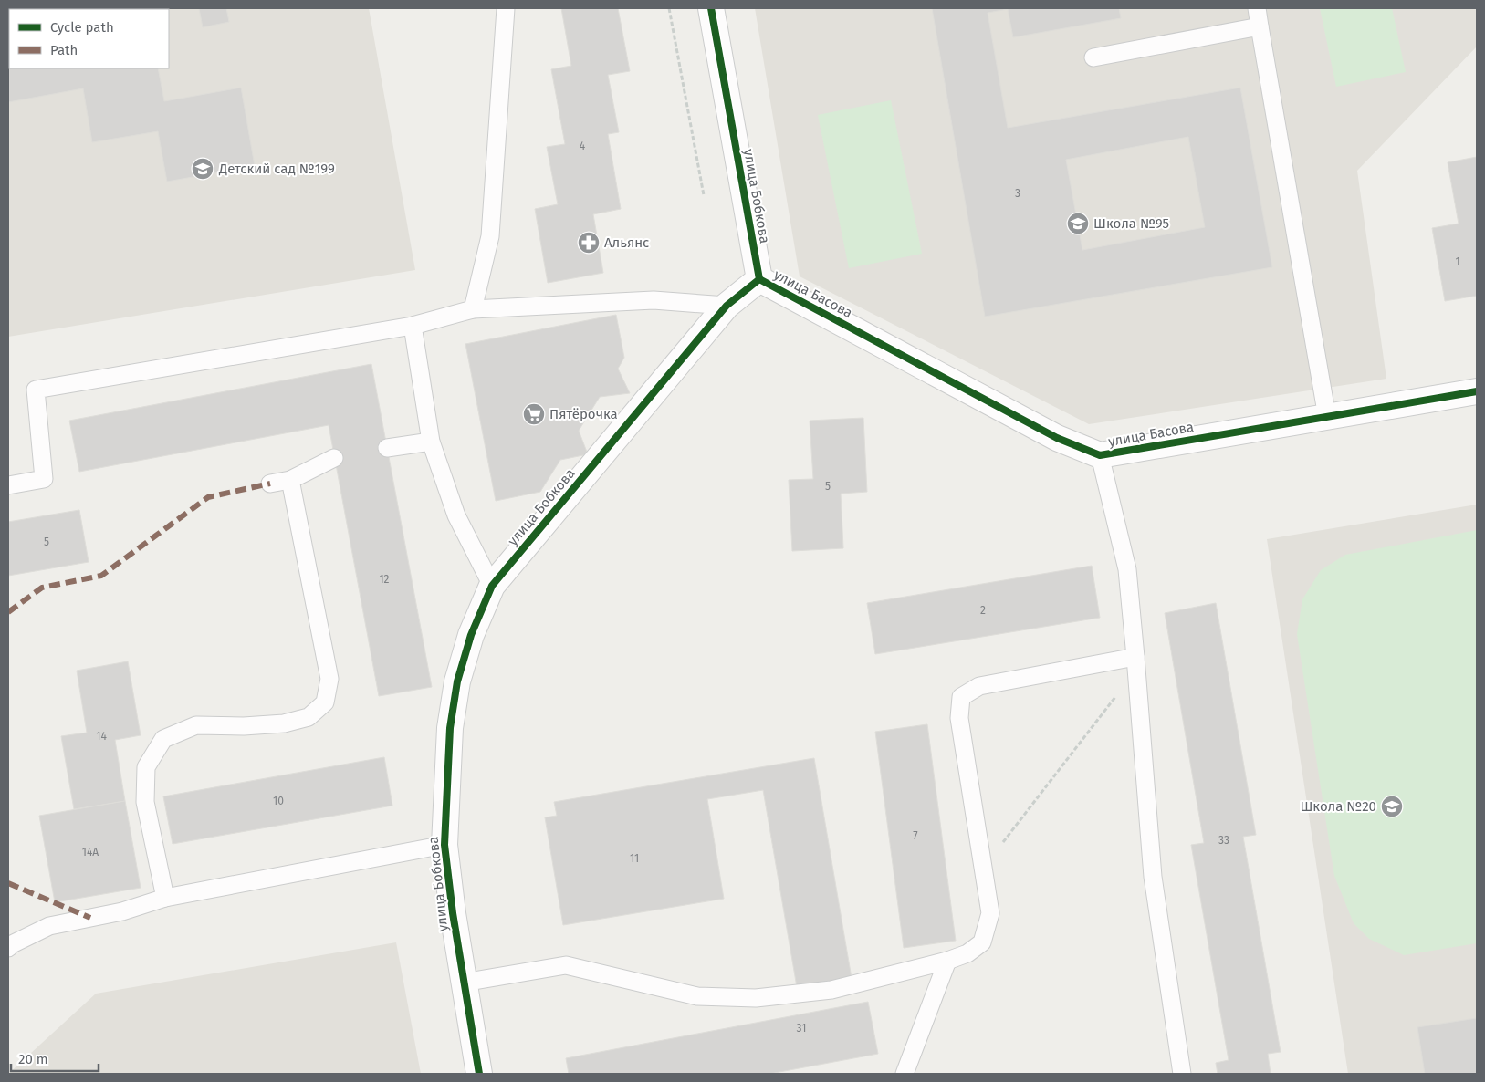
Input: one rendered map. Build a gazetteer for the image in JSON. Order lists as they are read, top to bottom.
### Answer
{
  "streets": {
    "street": ["улица Бобкова", "улица Басова"]
  },
  "crossings": [
    ["улица Бобкова", "улица Басова"]
  ],
  "places": {
    "school or university": ["Детский сад №199", "Школа №95", "Школа №20"],
    "pharmacy": ["Альянс"],
    "supermarket": ["Пятёрочка"]
  },
  "house_numbers": [
    "4",
    "3",
    "1",
    "5",
    "5",
    "12",
    "2",
    "14",
    "10",
    "7",
    "33",
    "14А",
    "11",
    "31"
  ],
  "legend": ["Cycle path", "Path"],
  "scale_bar": "20 m"
}
